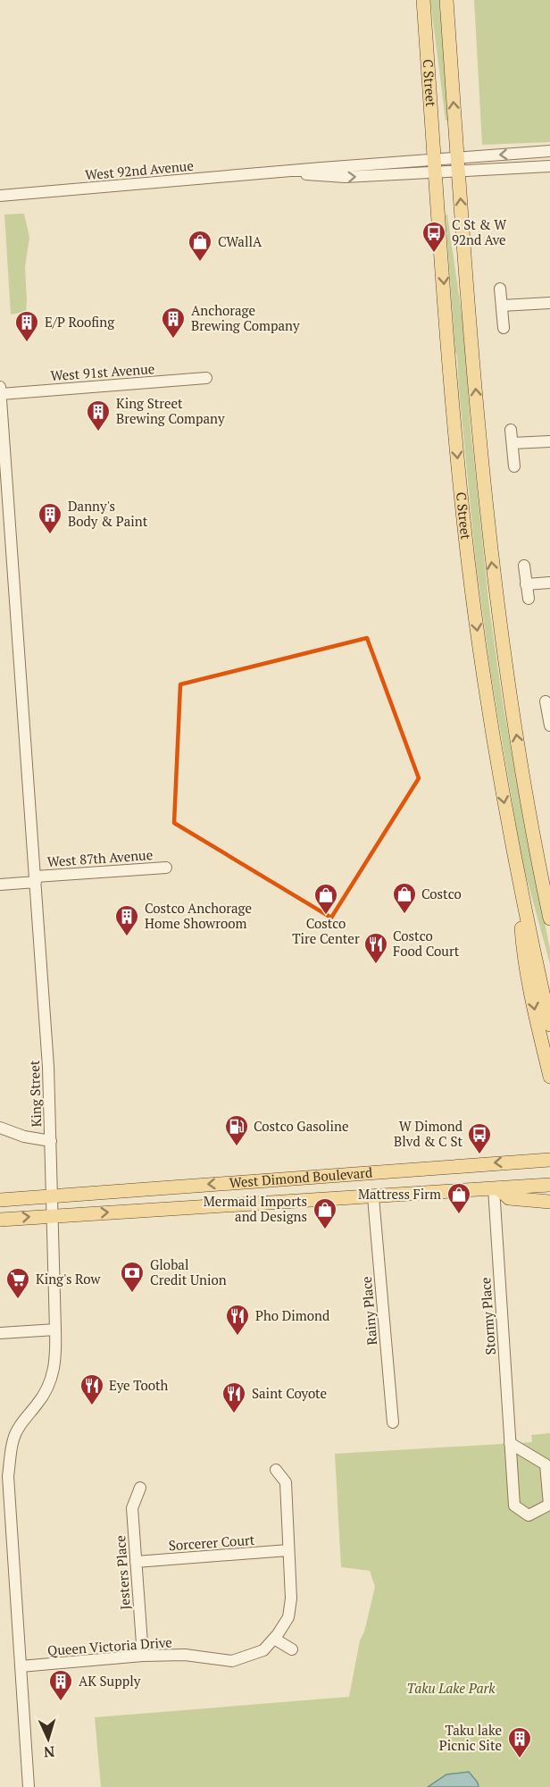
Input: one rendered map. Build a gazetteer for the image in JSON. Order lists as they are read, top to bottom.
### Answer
{
  "streets": {
    "main road": ["C Street", "West Dimond Boulevard"],
    "street": [
      "West 92nd Avenue",
      "West 91st Avenue",
      "West 87th Avenue",
      "King Street",
      "Rainy Place",
      "Stormy Place",
      "Sorcerer Court",
      "Jesters Place",
      "Queen Victoria Drive"
    ]
  },
  "crossings": [
    ["C Street", "West 92nd Avenue"],
    ["West 91st Avenue", "King Street"],
    ["West 87th Avenue", "King Street"],
    ["King Street", "West Dimond Boulevard"],
    ["King Street", "Queen Victoria Drive"],
    ["West Dimond Boulevard", "Rainy Place"],
    ["West Dimond Boulevard", "Stormy Place"],
    ["Sorcerer Court", "Jesters Place"],
    ["Sorcerer Court", "Queen Victoria Drive"],
    ["Jesters Place", "Queen Victoria Drive"]
  ],
  "parks": ["Taku Lake Park"],
  "places": {
    "bus stop": ["C St & W 92nd Ave", "W Dimond Blvd & C St"],
    "shop": [
      "CWallA",
      "Costco",
      "Costco Tire Center",
      "Mattress Firm",
      "Mermaid Imports and Designs"
    ],
    "building": [
      "Anchorage Brewing Company",
      "E/P Roofing",
      "King Street Brewing Company",
      "Danny's Body & Paint",
      "Costco Anchorage Home Showroom",
      "AK Supply",
      "Taku lake Picnic Site"
    ],
    "restaurant": [
      "Costco Food Court",
      "Pho Dimond",
      "Eye Tooth",
      "Saint Coyote"
    ],
    "fuel station": ["Costco Gasoline"],
    "bank": ["Global Credit Union"],
    "supermarket": ["King's Row"]
  },
  "north": "bottom"
}
